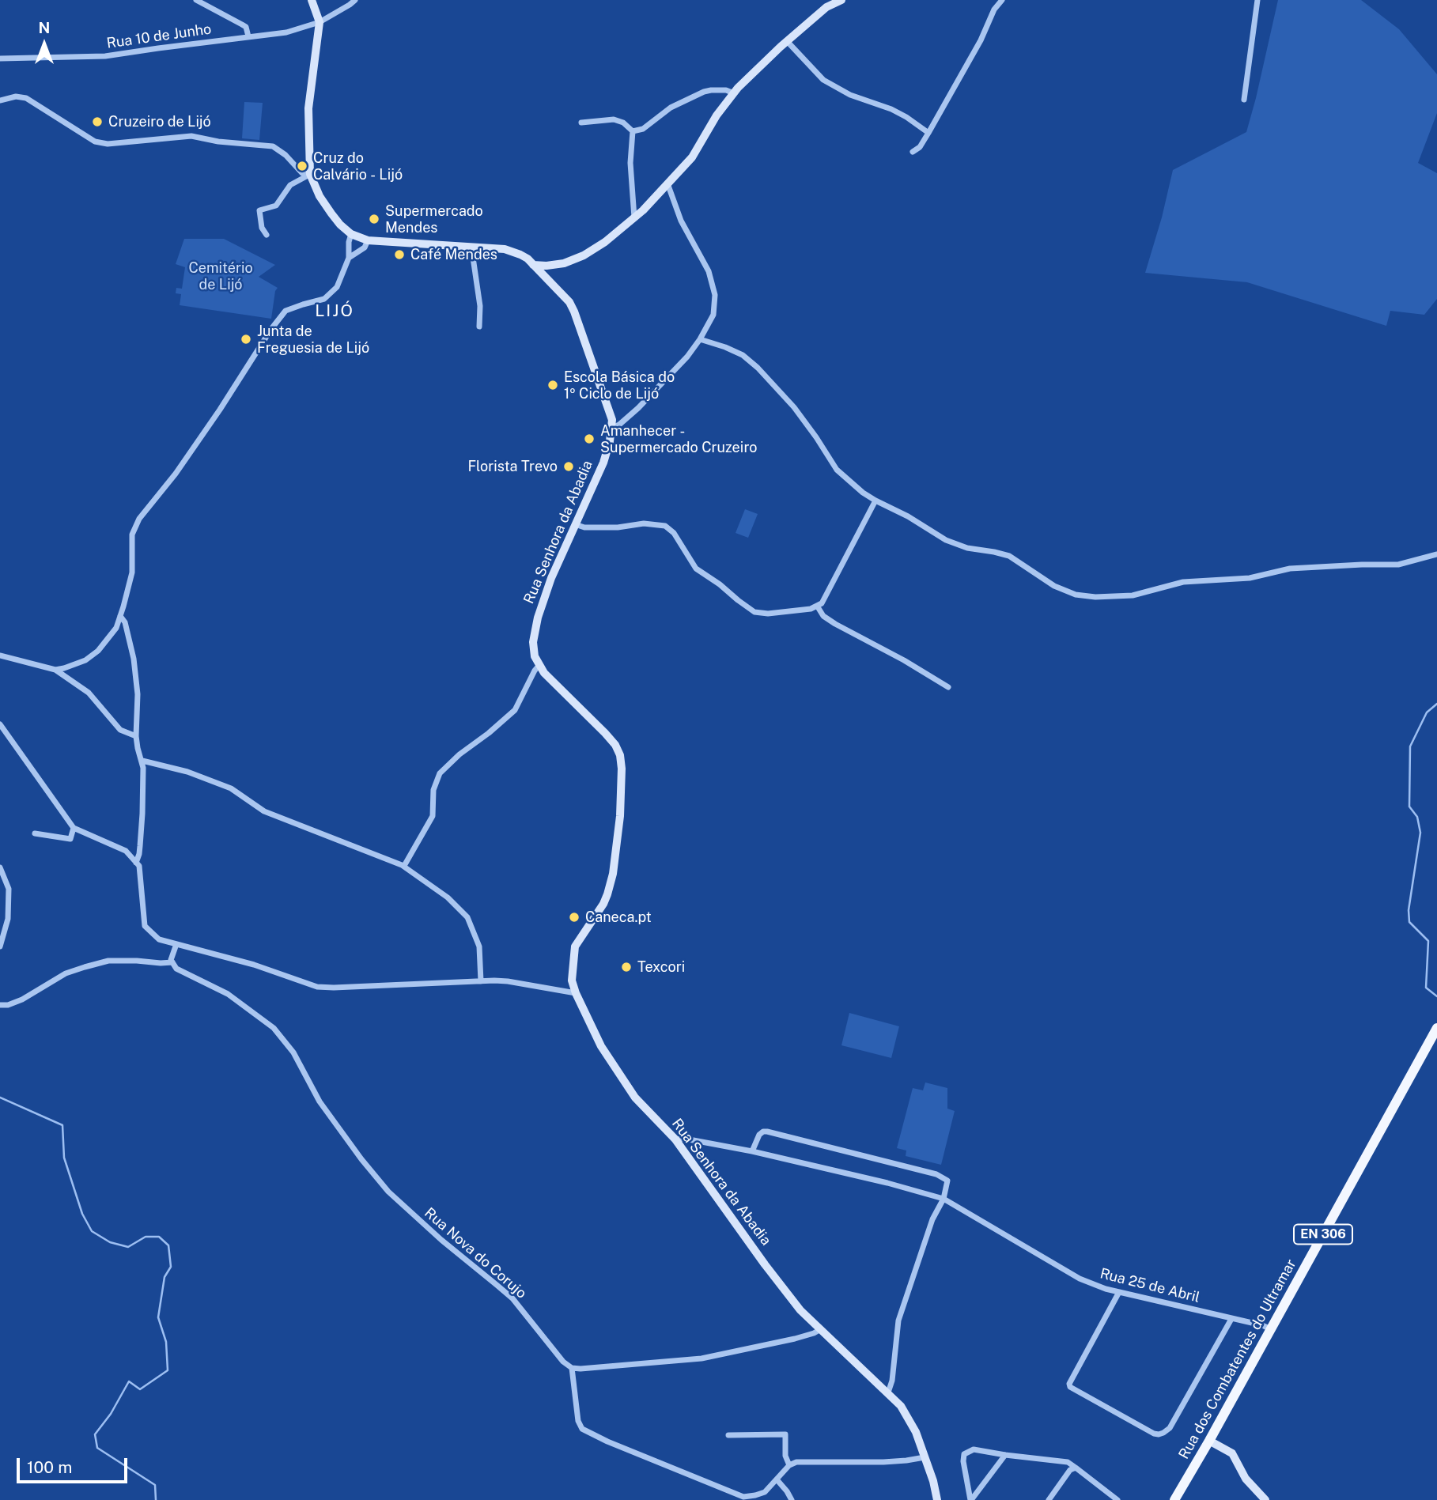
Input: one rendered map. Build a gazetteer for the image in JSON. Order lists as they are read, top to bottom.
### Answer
{
  "streets": {
    "main road": ["Rua Senhora da Abadia", "EN 306", "Rua dos Combatentes do Ultramar"],
    "street": ["Rua 10 de Junho", "Rua Nova do Corujo", "Rua 25 de Abril"]
  },
  "crossings": [
    ["Rua Senhora da Abadia", "Rua 25 de Abril"],
    ["Rua 25 de Abril", "Rua dos Combatentes do Ultramar"]
  ],
  "districts": ["LIJÓ"],
  "parks": ["Cemitério de Lijó"],
  "places": [
    "Cruzeiro de Lijó",
    "Cruz do Calvário - Lijó",
    "Supermercado Mendes",
    "Café Mendes",
    "Junta de Freguesia de Lijó",
    "Escola Básica do 1º Ciclo de Lijó",
    "Amanhecer - Supermercado Cruzeiro",
    "Florista Trevo",
    "Caneca.pt",
    "Texcori"
  ],
  "scale_bar": "100 m",
  "north": "top"
}
